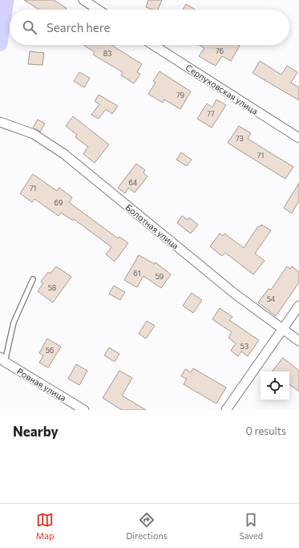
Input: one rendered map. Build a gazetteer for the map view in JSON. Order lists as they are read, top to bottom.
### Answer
{
  "streets": {
    "street": ["Серпуховская улица", "Болотная улица", "Ровная улица"]
  },
  "house_numbers": [
    "76",
    "83",
    "79",
    "77",
    "73",
    "71",
    "64",
    "71",
    "69",
    "61",
    "59",
    "58",
    "54",
    "53",
    "56"
  ],
  "page": {
    "search": "Search here",
    "heading": ["Nearby", "0 results"],
    "nav": ["Map", "Directions", "Saved"]
  }
}
